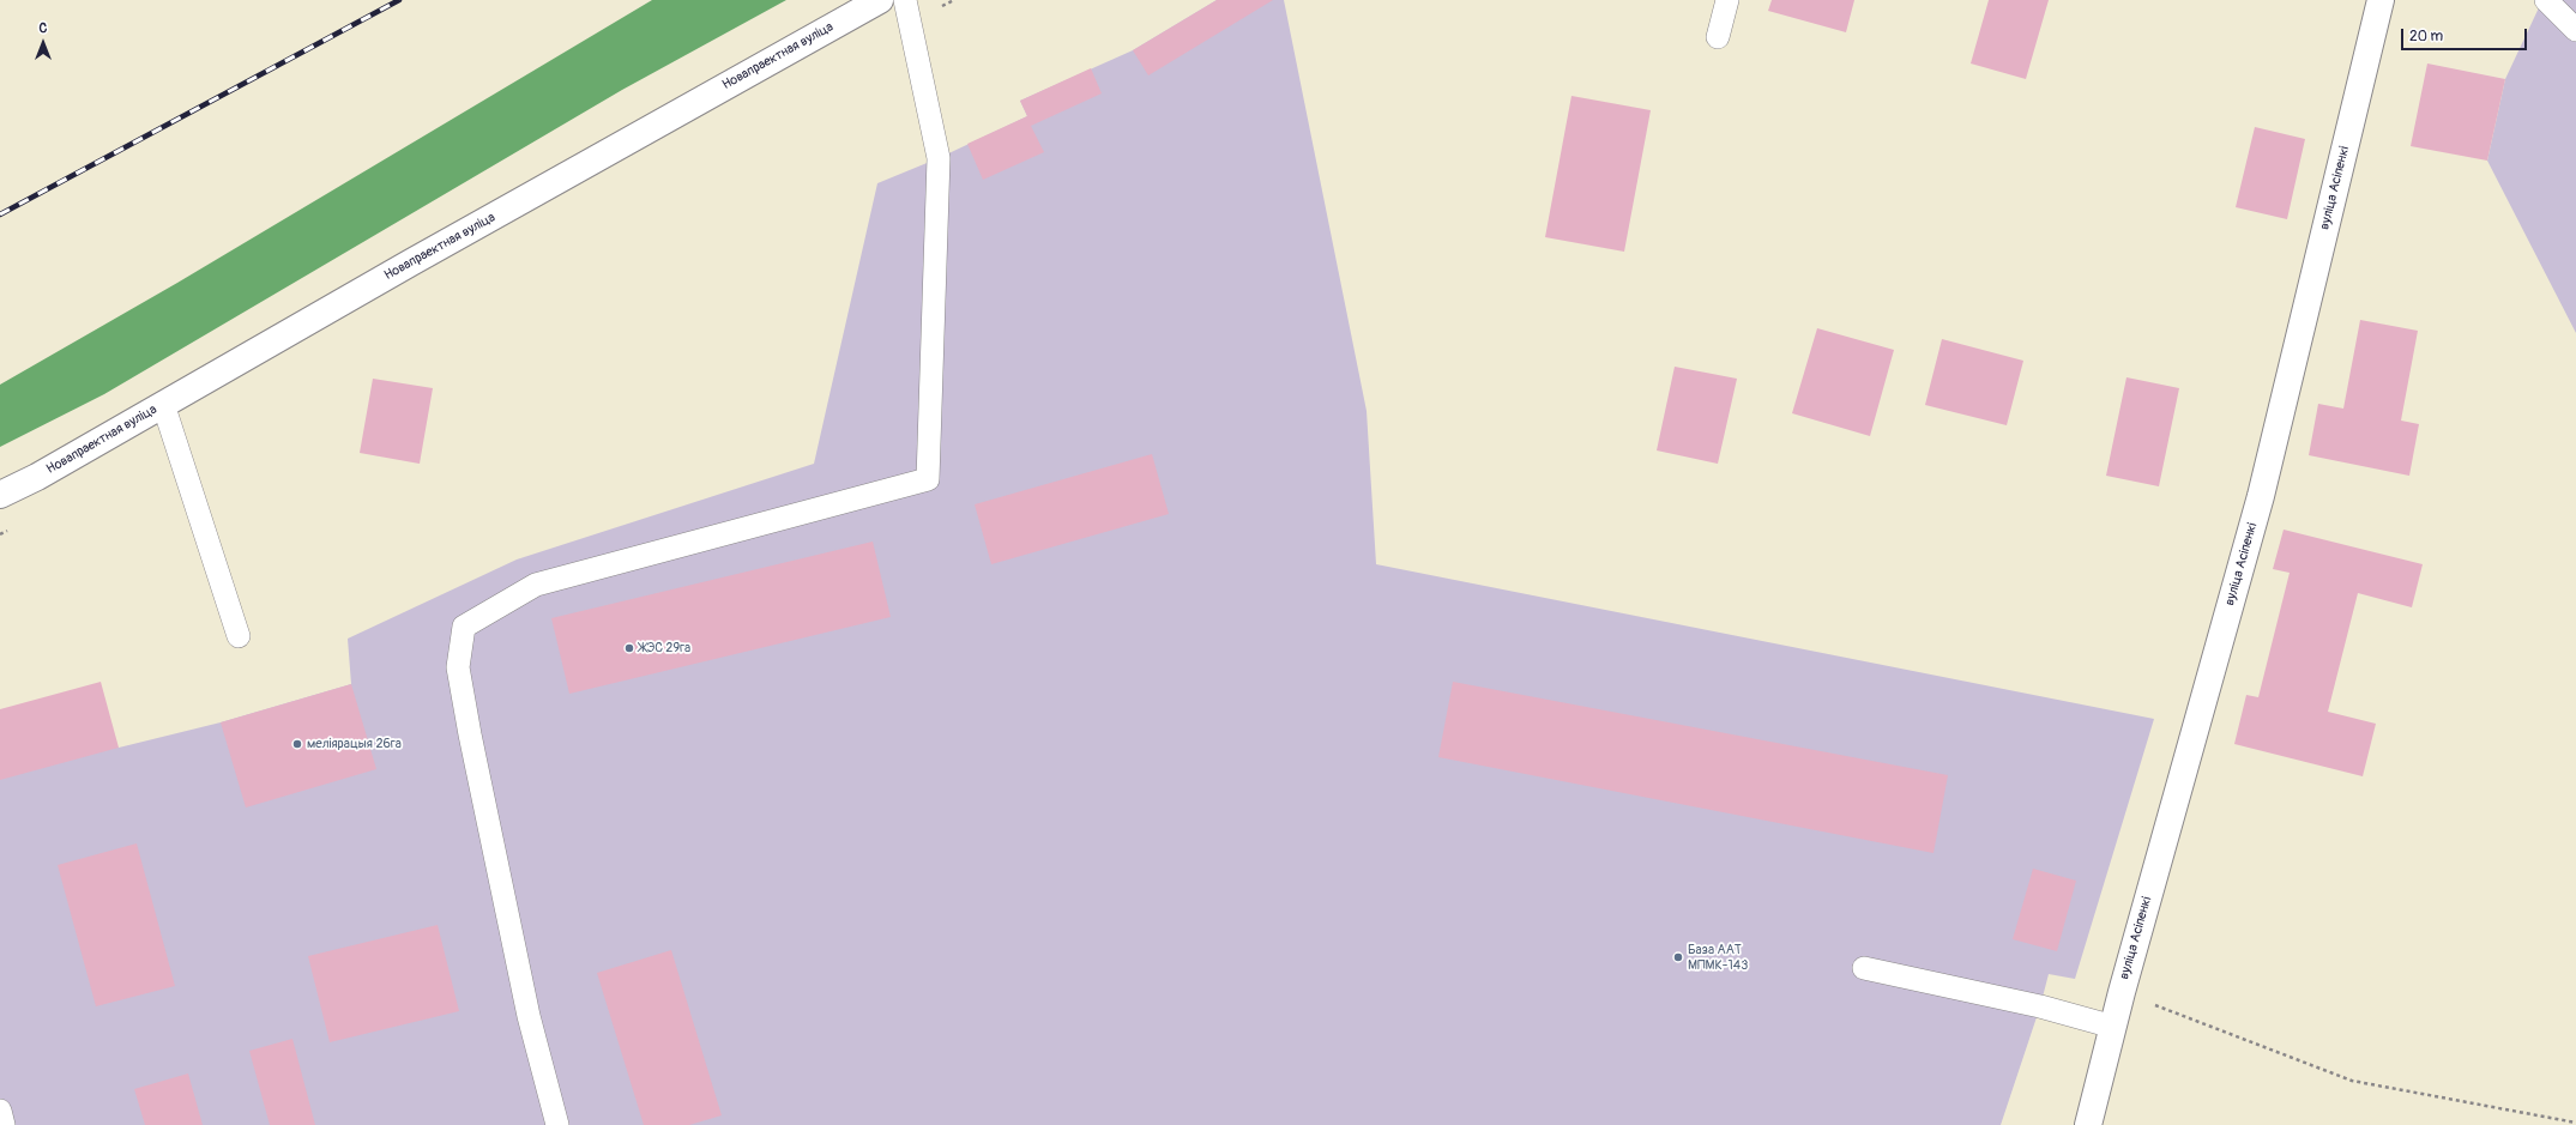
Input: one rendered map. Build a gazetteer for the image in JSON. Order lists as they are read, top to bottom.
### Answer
{
  "streets": {
    "street": ["Новапраектная вуліца", "вуліца Асіпенкі"]
  },
  "places": ["ЖЭС 29га", "меліярацыя 26га", "База ААТ МПМК-143"],
  "scale_bar": "20 m",
  "north": "top"
}
